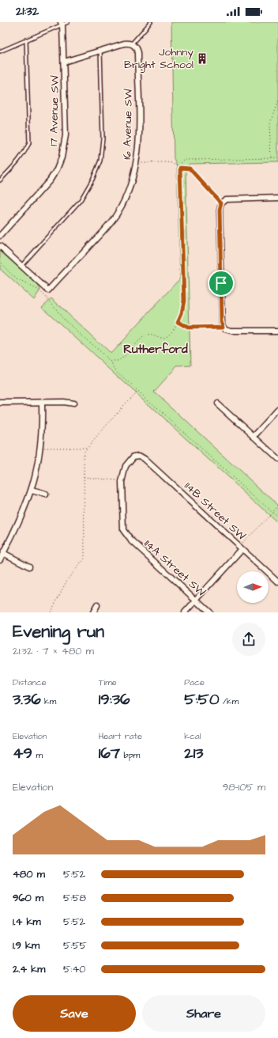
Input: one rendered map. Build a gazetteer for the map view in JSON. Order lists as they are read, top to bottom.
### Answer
{
  "streets": {
    "street": [
      "17 Avenue SW",
      "16 Avenue SW",
      "114B Street SW",
      "114A Street SW"
    ]
  },
  "crossings": [
    ["114B Street SW", "114A Street SW"]
  ],
  "districts": ["Rutherford"],
  "places": {
    "building": ["Johnny Bright School"]
  },
  "north": "right",
  "page": {
    "status": "21:32",
    "heading": ["Evening run", "21:32 · 7 × 480 m"],
    "stats": [
      ["Distance", "3.36 km"],
      ["Time", "19:36"],
      ["Pace", "5:50 /km"],
      ["Elevation", "49 m"],
      ["Heart rate", "167 bpm"],
      ["kcal", "213"]
    ],
    "chart": ["Elevation", "98–105 m"],
    "list": [
      {
        "name": "480 m",
        "note": "5:52"
      },
      {
        "name": "960 m",
        "note": "5:58"
      },
      {
        "name": "1.4 km",
        "note": "5:52"
      },
      {
        "name": "1.9 km",
        "note": "5:55"
      },
      {
        "name": "2.4 km",
        "note": "5:40"
      }
    ],
    "buttons": ["Save", "Share"]
  }
}
